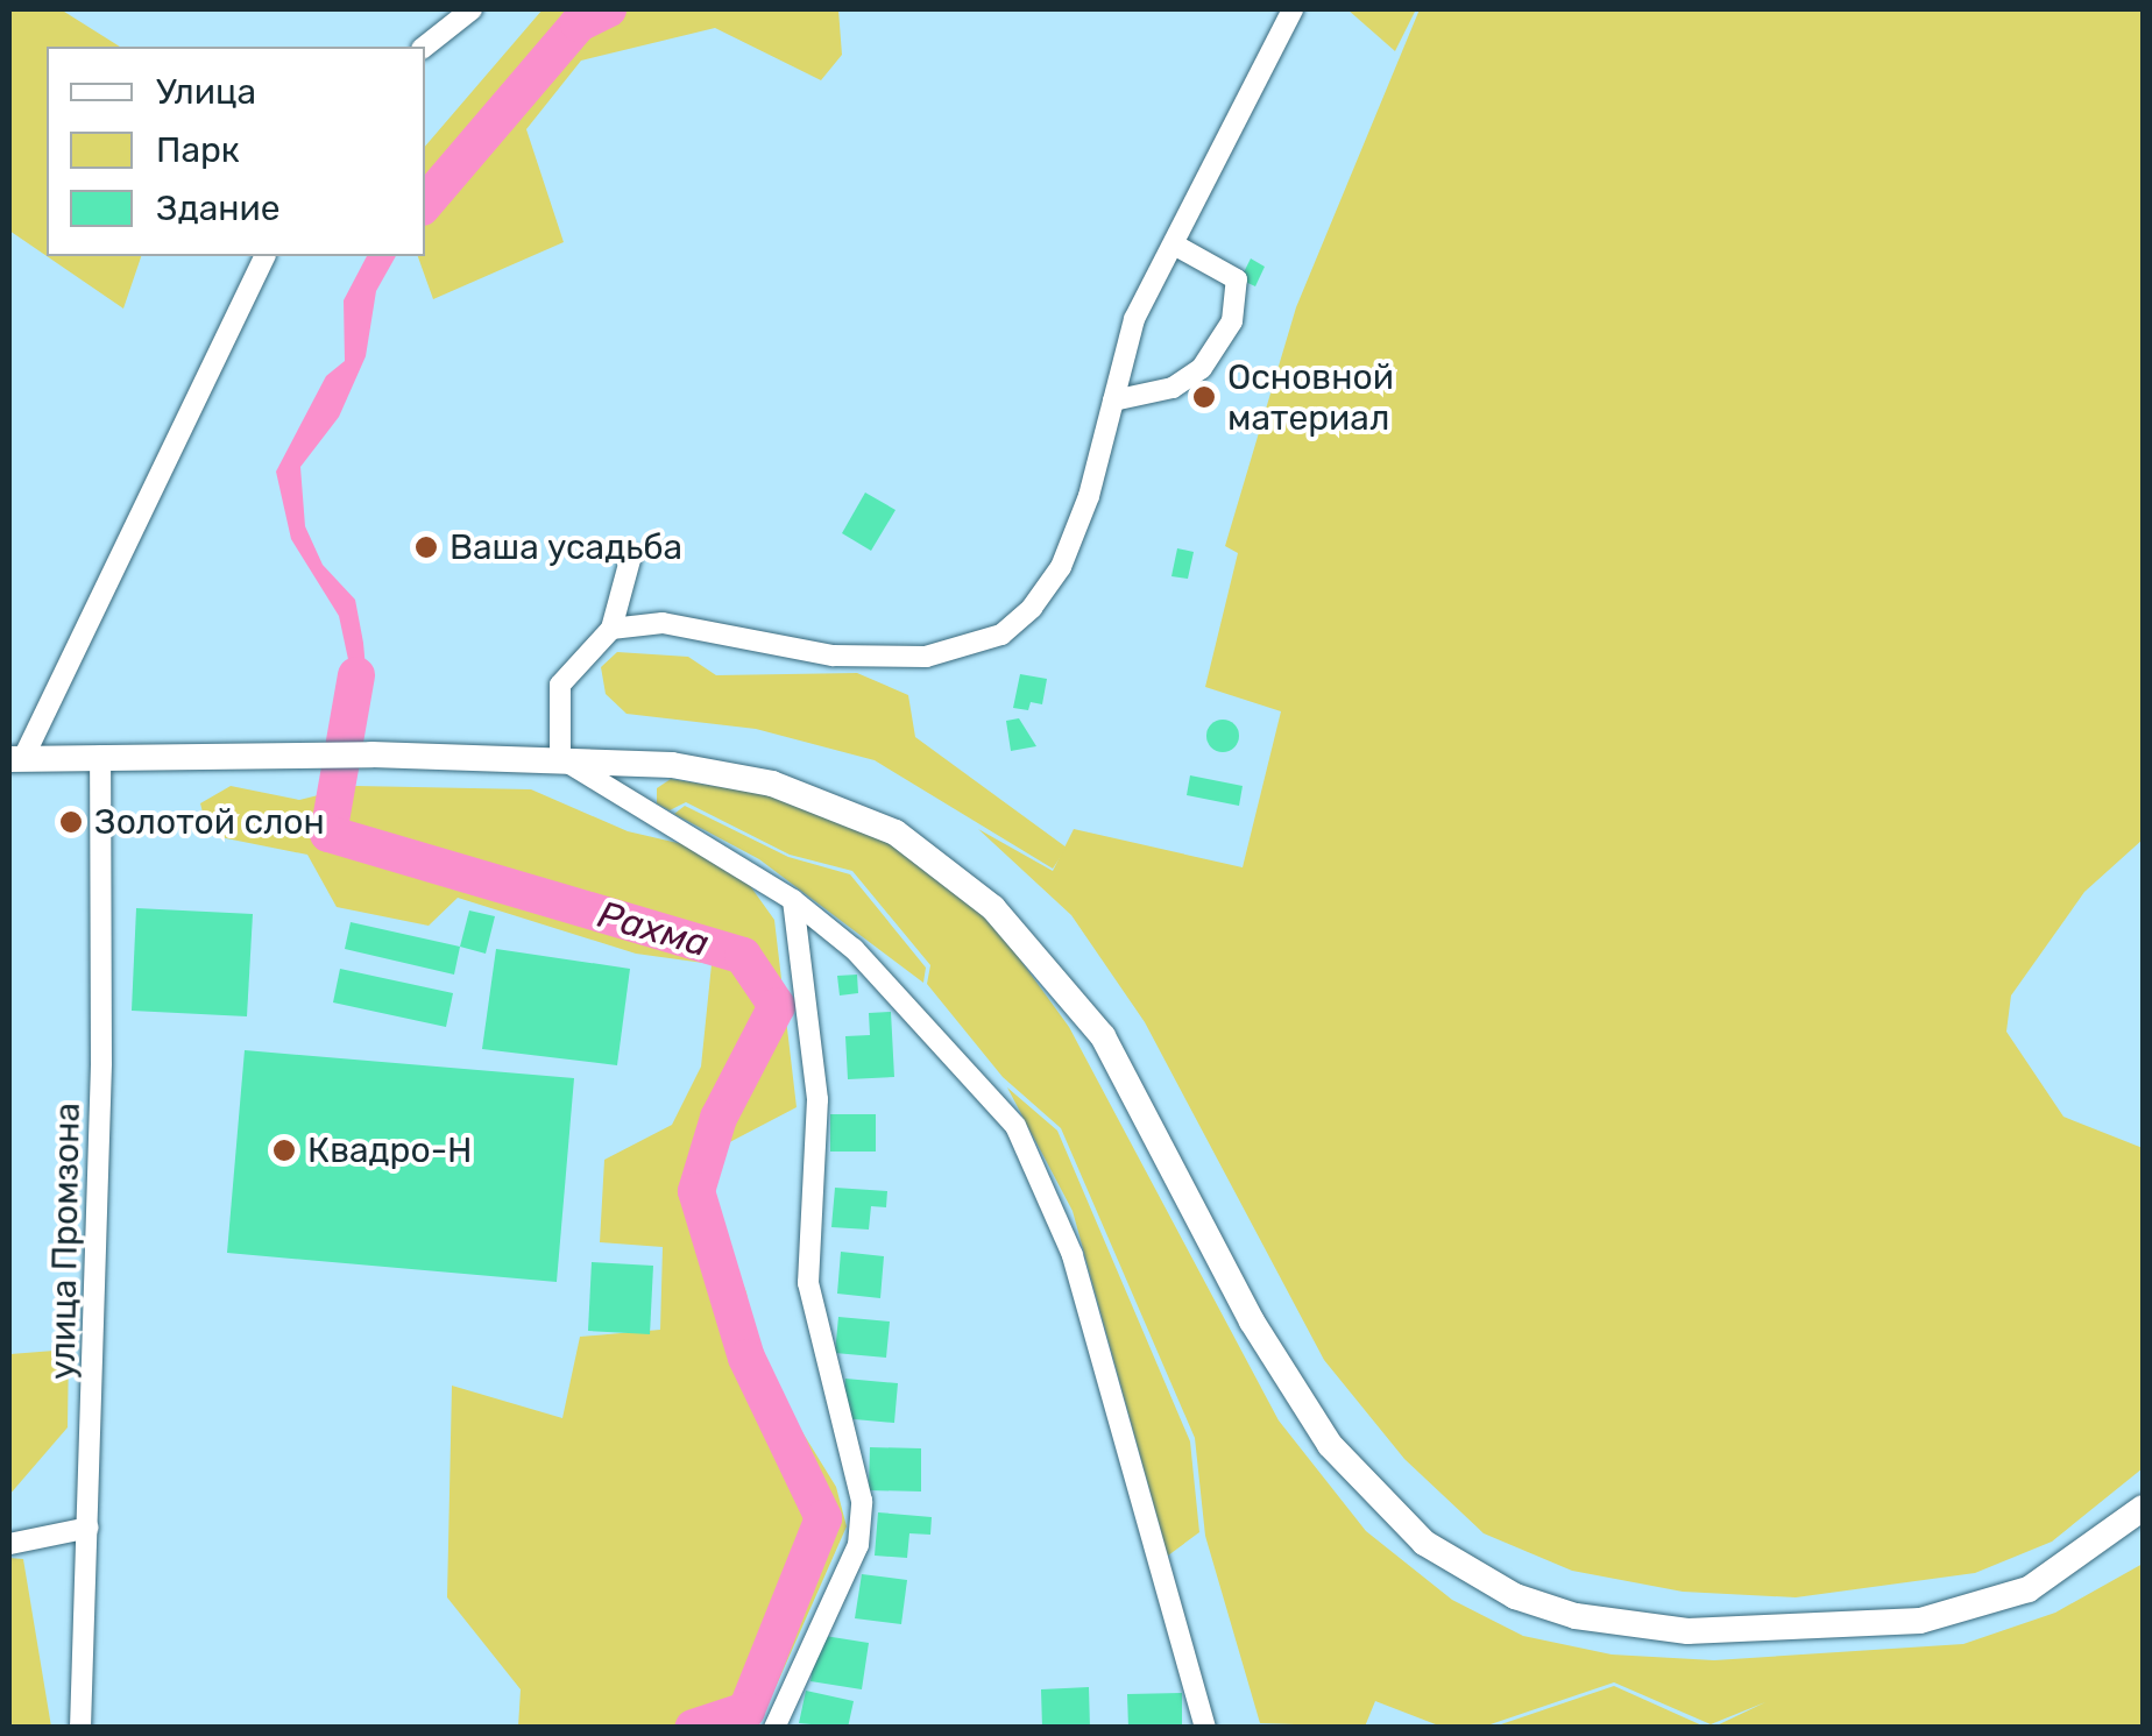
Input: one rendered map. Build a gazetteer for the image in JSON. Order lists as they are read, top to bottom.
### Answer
{
  "streets": {
    "street": ["улица Промзона"]
  },
  "water": ["Рахма"],
  "places": [
    "Основной материал",
    "Ваша усадьба",
    "Золотой слон",
    "Квадро-Н"
  ],
  "legend": ["Улица", "Парк", "Здание"]
}
